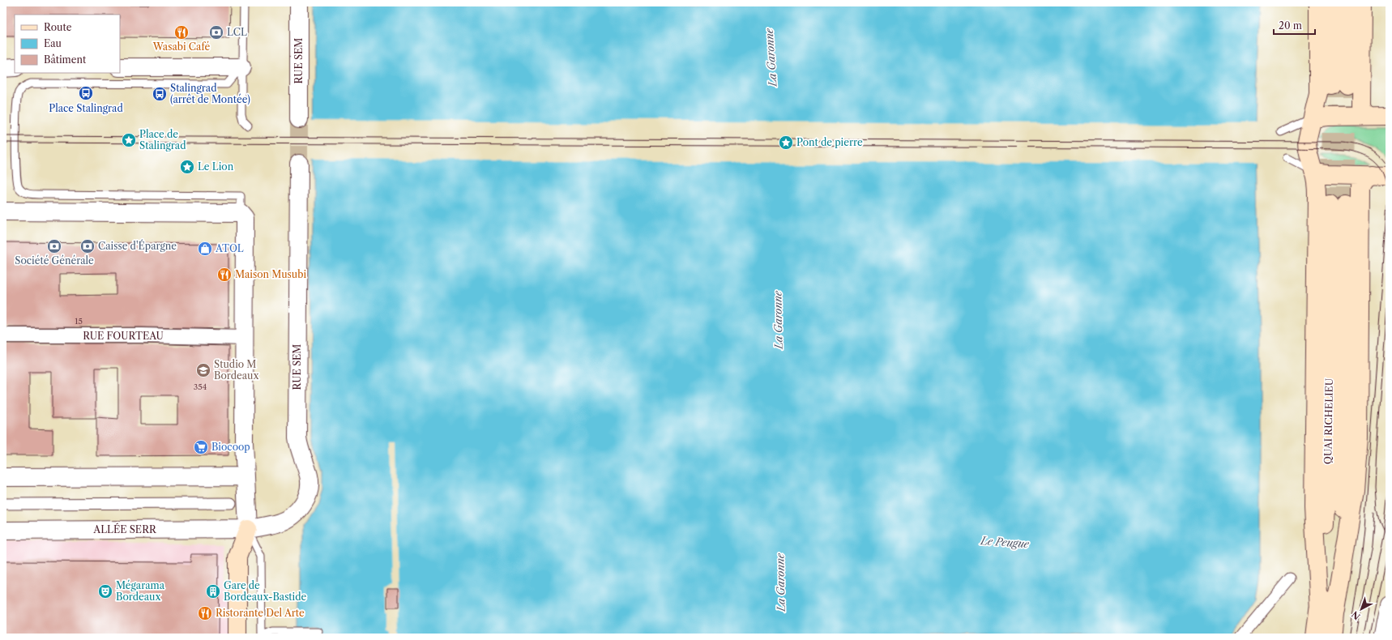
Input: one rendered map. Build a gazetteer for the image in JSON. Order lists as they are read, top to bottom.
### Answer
{
  "streets": {
    "main road": ["QUAI RICHELIEU"],
    "street": ["RUE SEM", "RUE FOURTEAU", "ALLÉE SERR"]
  },
  "crossings": [
    ["RUE SEM", "ALLÉE SERR"]
  ],
  "water": ["La Garonne", "Le Peugue"],
  "places": {
    "restaurant": ["Wasabi Café", "Maison Musubi", "Ristorante Del Arte"],
    "bank": ["LCL", "Société Générale", "Caisse d'Épargne"],
    "bus stop": ["Place Stalingrad", "Stalingrad (arrêt de Montée)"],
    "place": ["Place de Stalingrad", "Pont de pierre", "Le Lion"],
    "shop": ["ATOL"],
    "school or university": ["Studio M Bordeaux"],
    "supermarket": ["Biocoop"],
    "theatre": ["Mégarama Bordeaux"],
    "building": ["Gare de Bordeaux-Bastide"]
  },
  "house_numbers": ["15", "354"],
  "legend": ["Route", "Eau", "Bâtiment"],
  "scale_bar": "20 m",
  "north": "bottom left"
}
